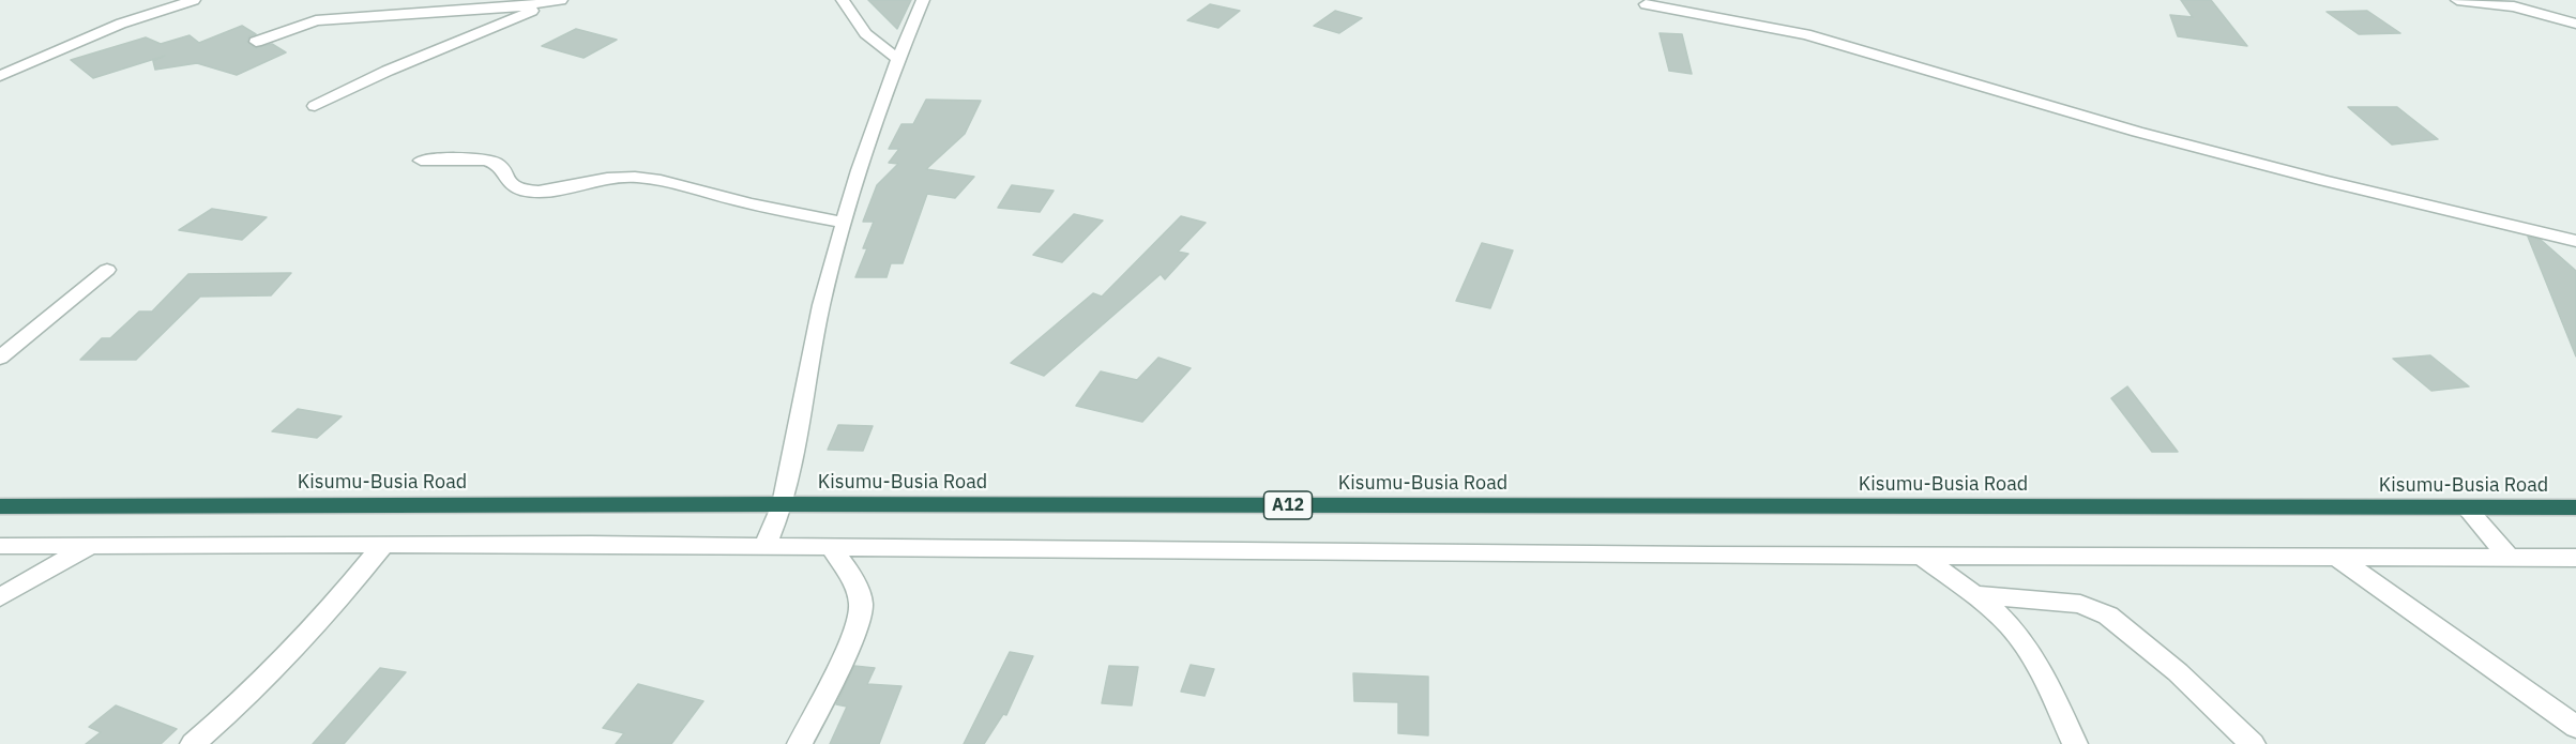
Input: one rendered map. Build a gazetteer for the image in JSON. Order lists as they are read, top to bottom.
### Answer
{
  "streets": {
    "highway": ["Kisumu-Busia Road", "A12"]
  }
}
